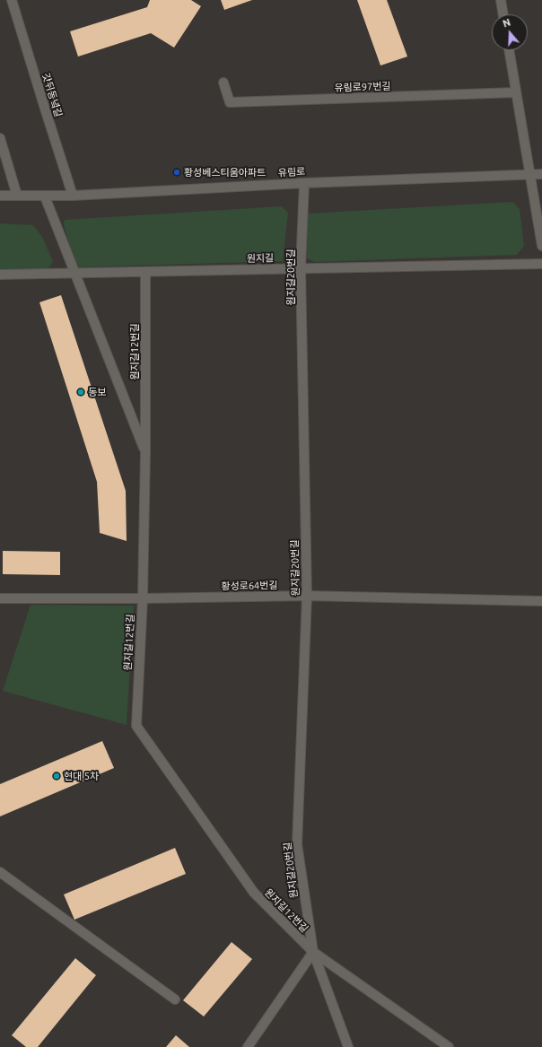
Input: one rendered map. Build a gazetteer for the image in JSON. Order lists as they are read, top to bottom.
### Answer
{
  "streets": {
    "street": [
      "유림로97번길",
      "갓뒤동녘길",
      "유림로",
      "원지길",
      "원지길20번길",
      "원지길12번길",
      "황성로64번길"
    ]
  },
  "crossings": [
    ["갓뒤동녘길", "유림로"],
    ["유림로", "원지길20번길"],
    ["원지길", "원지길20번길"],
    ["원지길", "원지길12번길"],
    ["원지길20번길", "원지길12번길"],
    ["원지길20번길", "황성로64번길"],
    ["원지길12번길", "황성로64번길"]
  ],
  "places": ["황성베스티움아파트", "동보", "현대 5차"],
  "north": "top"
}
